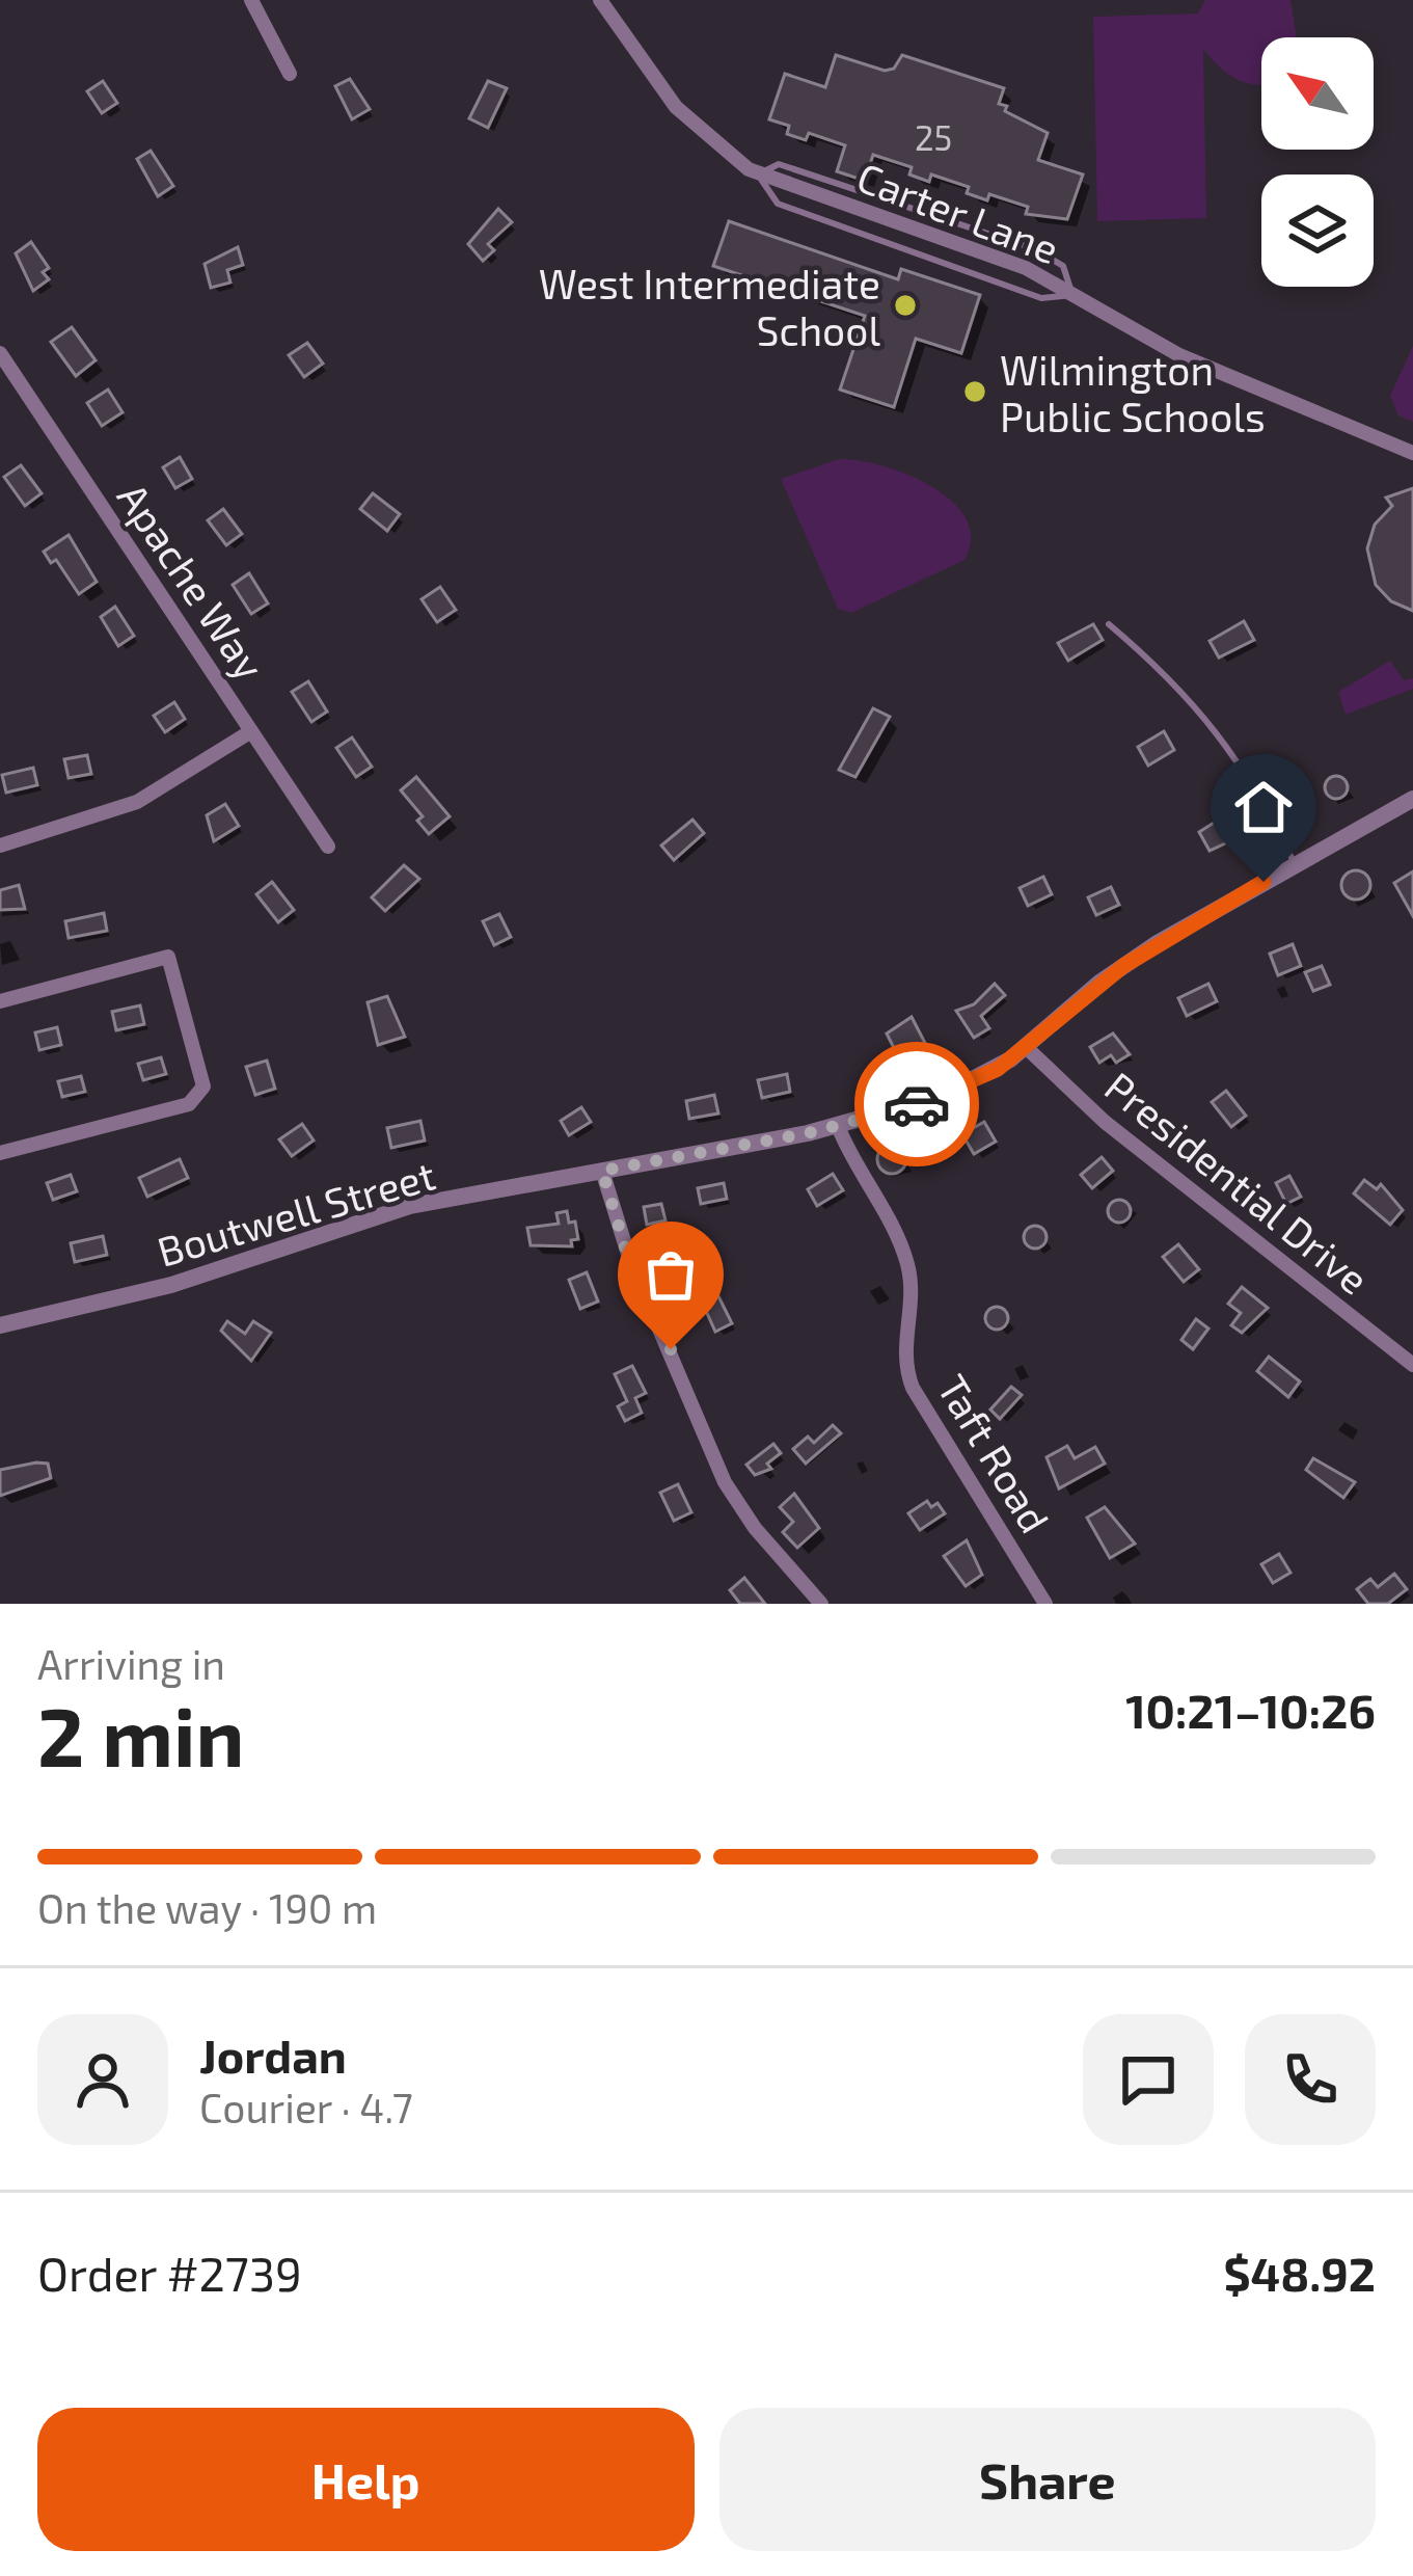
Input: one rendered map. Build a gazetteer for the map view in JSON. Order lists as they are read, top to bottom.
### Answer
{
  "streets": {
    "street": [
      "Carter Lane",
      "Apache Way",
      "Presidential Drive",
      "Boutwell Street",
      "Taft Road"
    ]
  },
  "crossings": [
    ["Presidential Drive", "Boutwell Street"],
    ["Boutwell Street", "Taft Road"]
  ],
  "places": ["West Intermediate School", "Wilmington Public Schools"],
  "house_numbers": ["25"],
  "north": "top left",
  "page": {
    "heading": ["2 min", "Arriving in", "10:21–10:26"],
    "panel": [
      "Jordan",
      "Courier · 4.7",
      "Order #2739",
      "$48.92"
    ],
    "bar": "On the way · 190 m",
    "buttons": ["Help", "Share"]
  }
}
